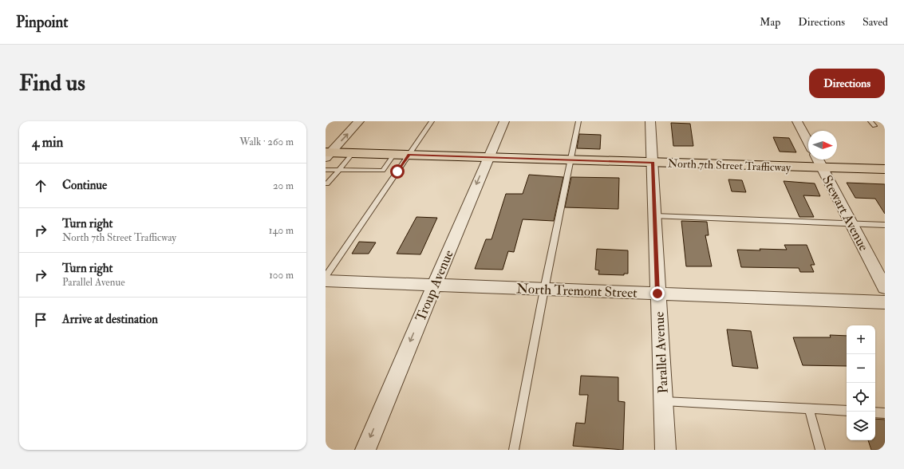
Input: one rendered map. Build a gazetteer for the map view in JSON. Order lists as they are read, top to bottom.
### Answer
{
  "streets": {
    "main road": ["North 7th Street Trafficway"],
    "street": [
      "Stewart Avenue",
      "Troup Avenue",
      "North Tremont Street",
      "Parallel Avenue"
    ]
  },
  "crossings": [
    ["North 7th Street Trafficway", "Stewart Avenue"],
    ["North 7th Street Trafficway", "Troup Avenue"],
    ["North 7th Street Trafficway", "Parallel Avenue"],
    ["Troup Avenue", "North Tremont Street"],
    ["North Tremont Street", "Parallel Avenue"]
  ],
  "one_way": ["Troup Avenue"],
  "north": "right",
  "page": {
    "header": "Pinpoint",
    "nav": ["Map", "Directions", "Saved"],
    "buttons": "Directions",
    "title": "Find us",
    "heading": ["4 min", "Walk · 260 m"],
    "list": [
      ["Continue", "20 m"],
      ["Turn right", "North 7th Street Trafficway", "140 m"],
      ["Turn right", "Parallel Avenue", "100 m"],
      "Arrive at destination"
    ],
    "map_buttons": ["+", "−"]
  }
}
